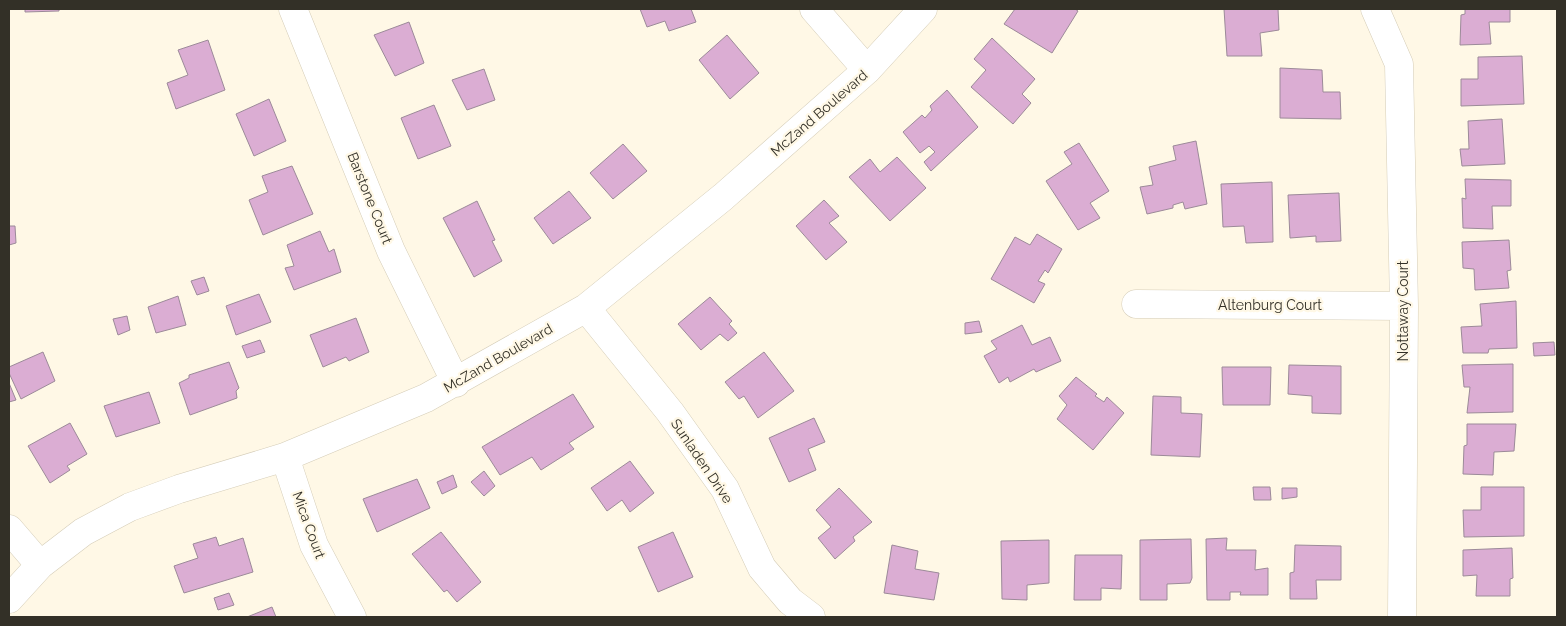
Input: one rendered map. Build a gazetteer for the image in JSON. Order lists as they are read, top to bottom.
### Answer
{
  "streets": {
    "street": [
      "McZand Boulevard",
      "Barstone Court",
      "Altenburg Court",
      "Nottaway Court",
      "Sunladen Drive",
      "Mica Court"
    ]
  },
  "crossings": [
    ["McZand Boulevard", "Barstone Court"],
    ["McZand Boulevard", "Sunladen Drive"],
    ["McZand Boulevard", "Mica Court"],
    ["Altenburg Court", "Nottaway Court"]
  ]
}
